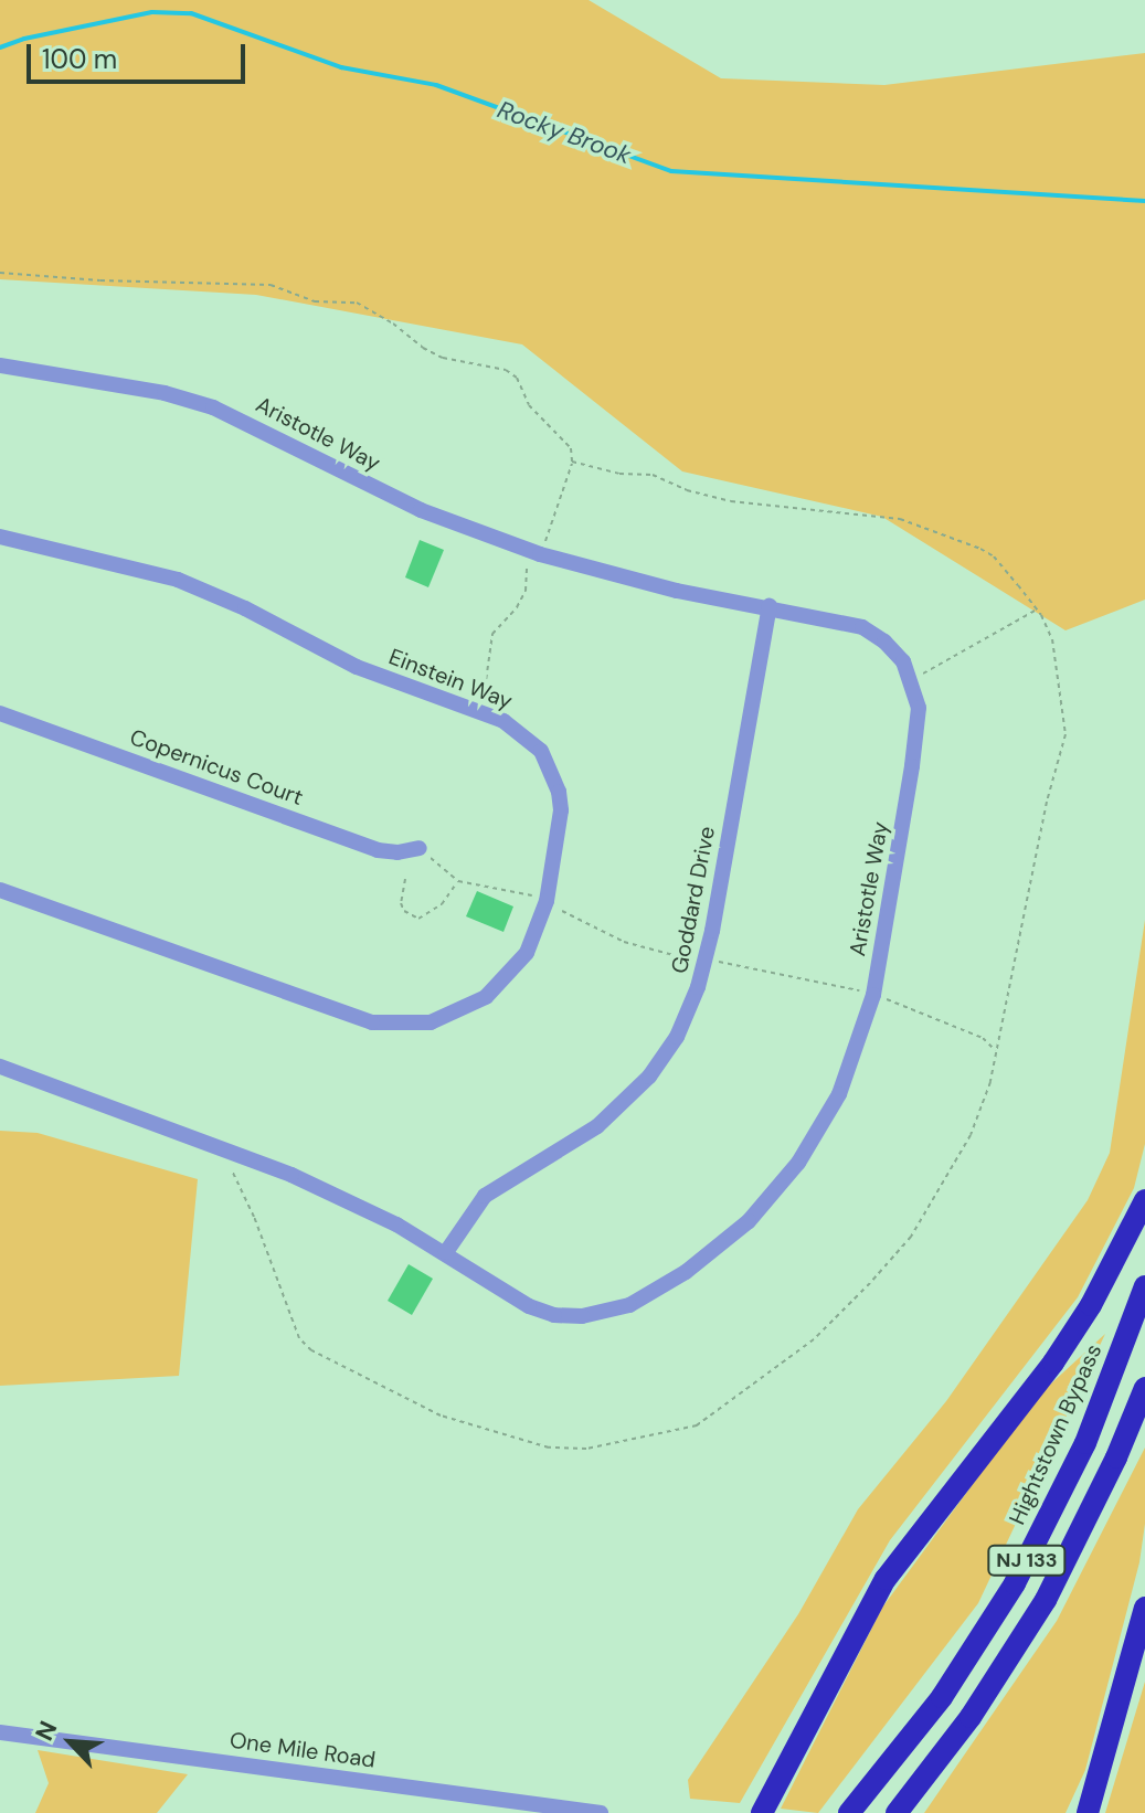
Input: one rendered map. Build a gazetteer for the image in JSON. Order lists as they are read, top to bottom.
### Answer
{
  "streets": {
    "highway": ["Hightstown Bypass", "NJ 133"],
    "street": [
      "Aristotle Way",
      "Einstein Way",
      "Copernicus Court",
      "Goddard Drive",
      "One Mile Road"
    ]
  },
  "crossings": [
    ["Aristotle Way", "Goddard Drive"]
  ],
  "water": ["Rocky Brook"],
  "scale_bar": "100 m",
  "north": "top left"
}
